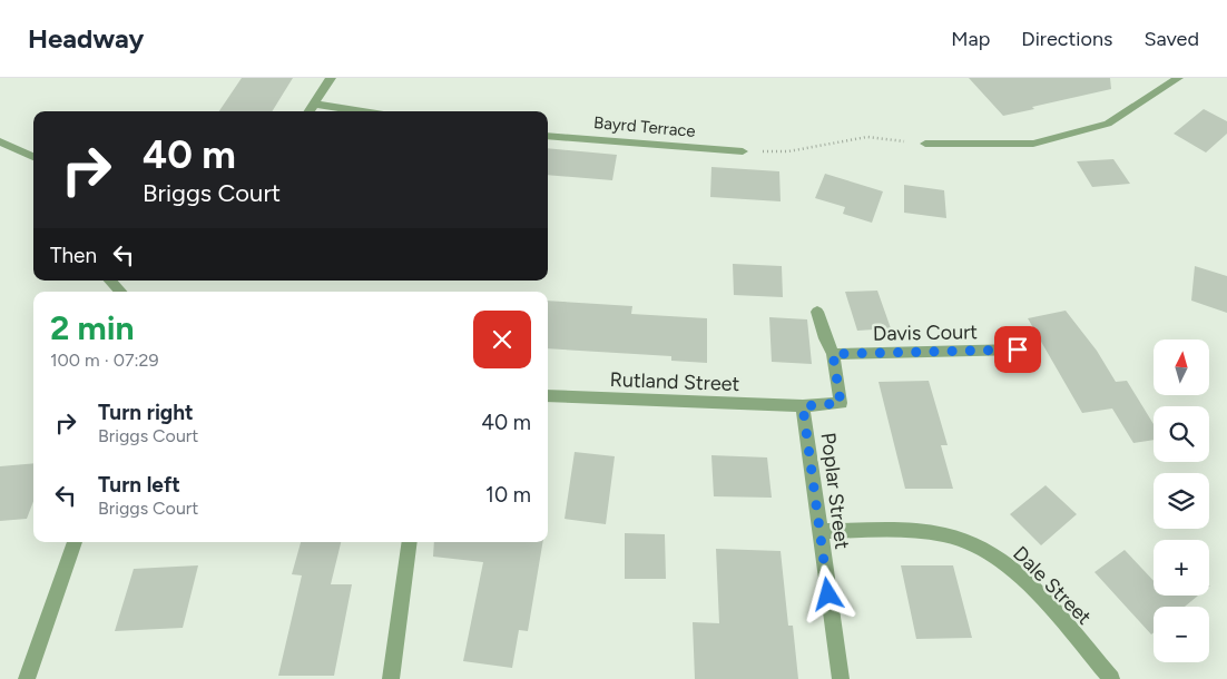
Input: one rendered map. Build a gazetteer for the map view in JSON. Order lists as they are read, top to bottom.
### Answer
{
  "streets": {
    "street": [
      "Bayrd Terrace",
      "Davis Court",
      "Rutland Street",
      "Poplar Street",
      "Dale Street"
    ]
  },
  "crossings": [
    ["Davis Court", "Rutland Street"],
    ["Rutland Street", "Poplar Street"],
    ["Poplar Street", "Dale Street"]
  ],
  "north": "top",
  "page": {
    "header": "Headway",
    "nav": ["Map", "Directions", "Saved"],
    "turn": ["40 m", "Briggs Court"],
    "then": "Then",
    "heading": ["2 min", "100 m · 07:29"],
    "map_buttons": ["+", "−"],
    "list": [
      {
        "name": "Turn right",
        "note": "Briggs Court",
        "value": "40 m"
      },
      {
        "name": "Turn left",
        "note": "Briggs Court",
        "value": "10 m"
      }
    ]
  }
}
